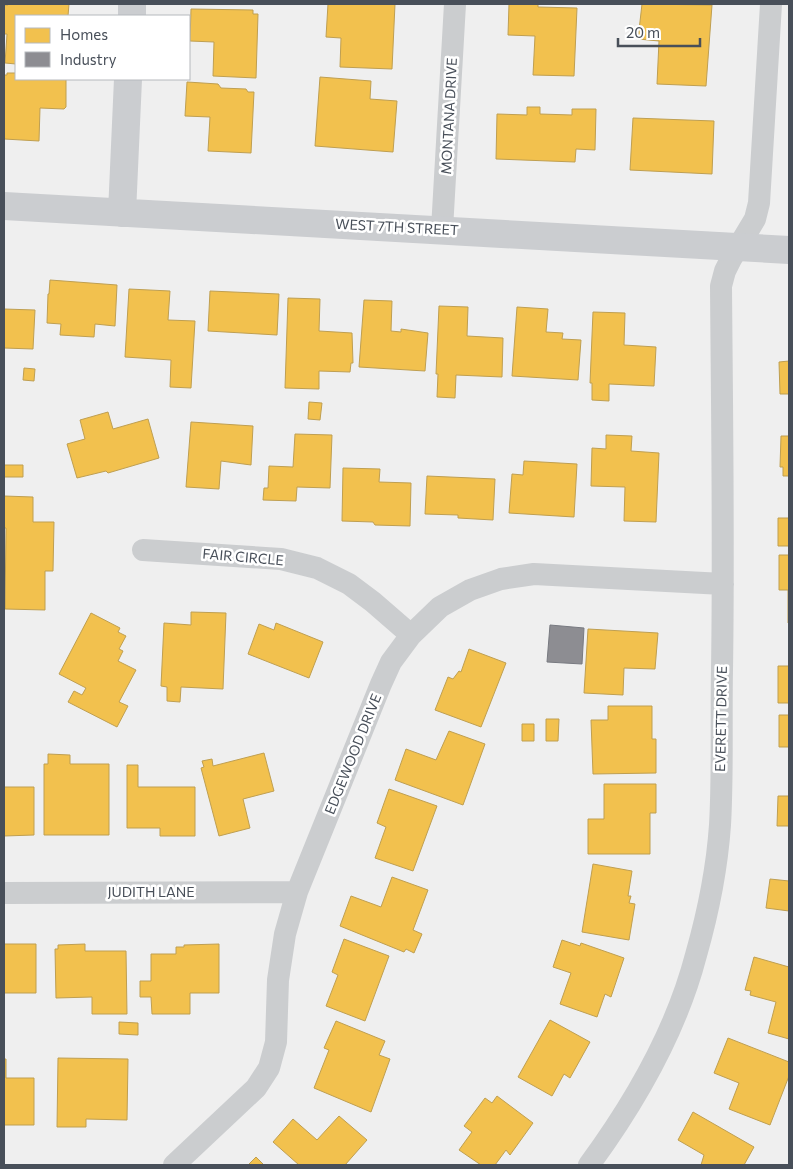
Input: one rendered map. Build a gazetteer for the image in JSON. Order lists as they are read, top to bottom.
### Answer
{
  "streets": {
    "main road": ["WEST 7TH STREET"],
    "street": [
      "MONTANA DRIVE",
      "FAIR CIRCLE",
      "EVERETT DRIVE",
      "EDGEWOOD DRIVE",
      "JUDITH LANE"
    ]
  },
  "crossings": [
    ["MONTANA DRIVE", "WEST 7TH STREET"],
    ["WEST 7TH STREET", "EVERETT DRIVE"],
    ["FAIR CIRCLE", "EDGEWOOD DRIVE"],
    ["EVERETT DRIVE", "EDGEWOOD DRIVE"],
    ["EDGEWOOD DRIVE", "JUDITH LANE"]
  ],
  "legend": ["Homes", "Industry"],
  "scale_bar": "20 m"
}
